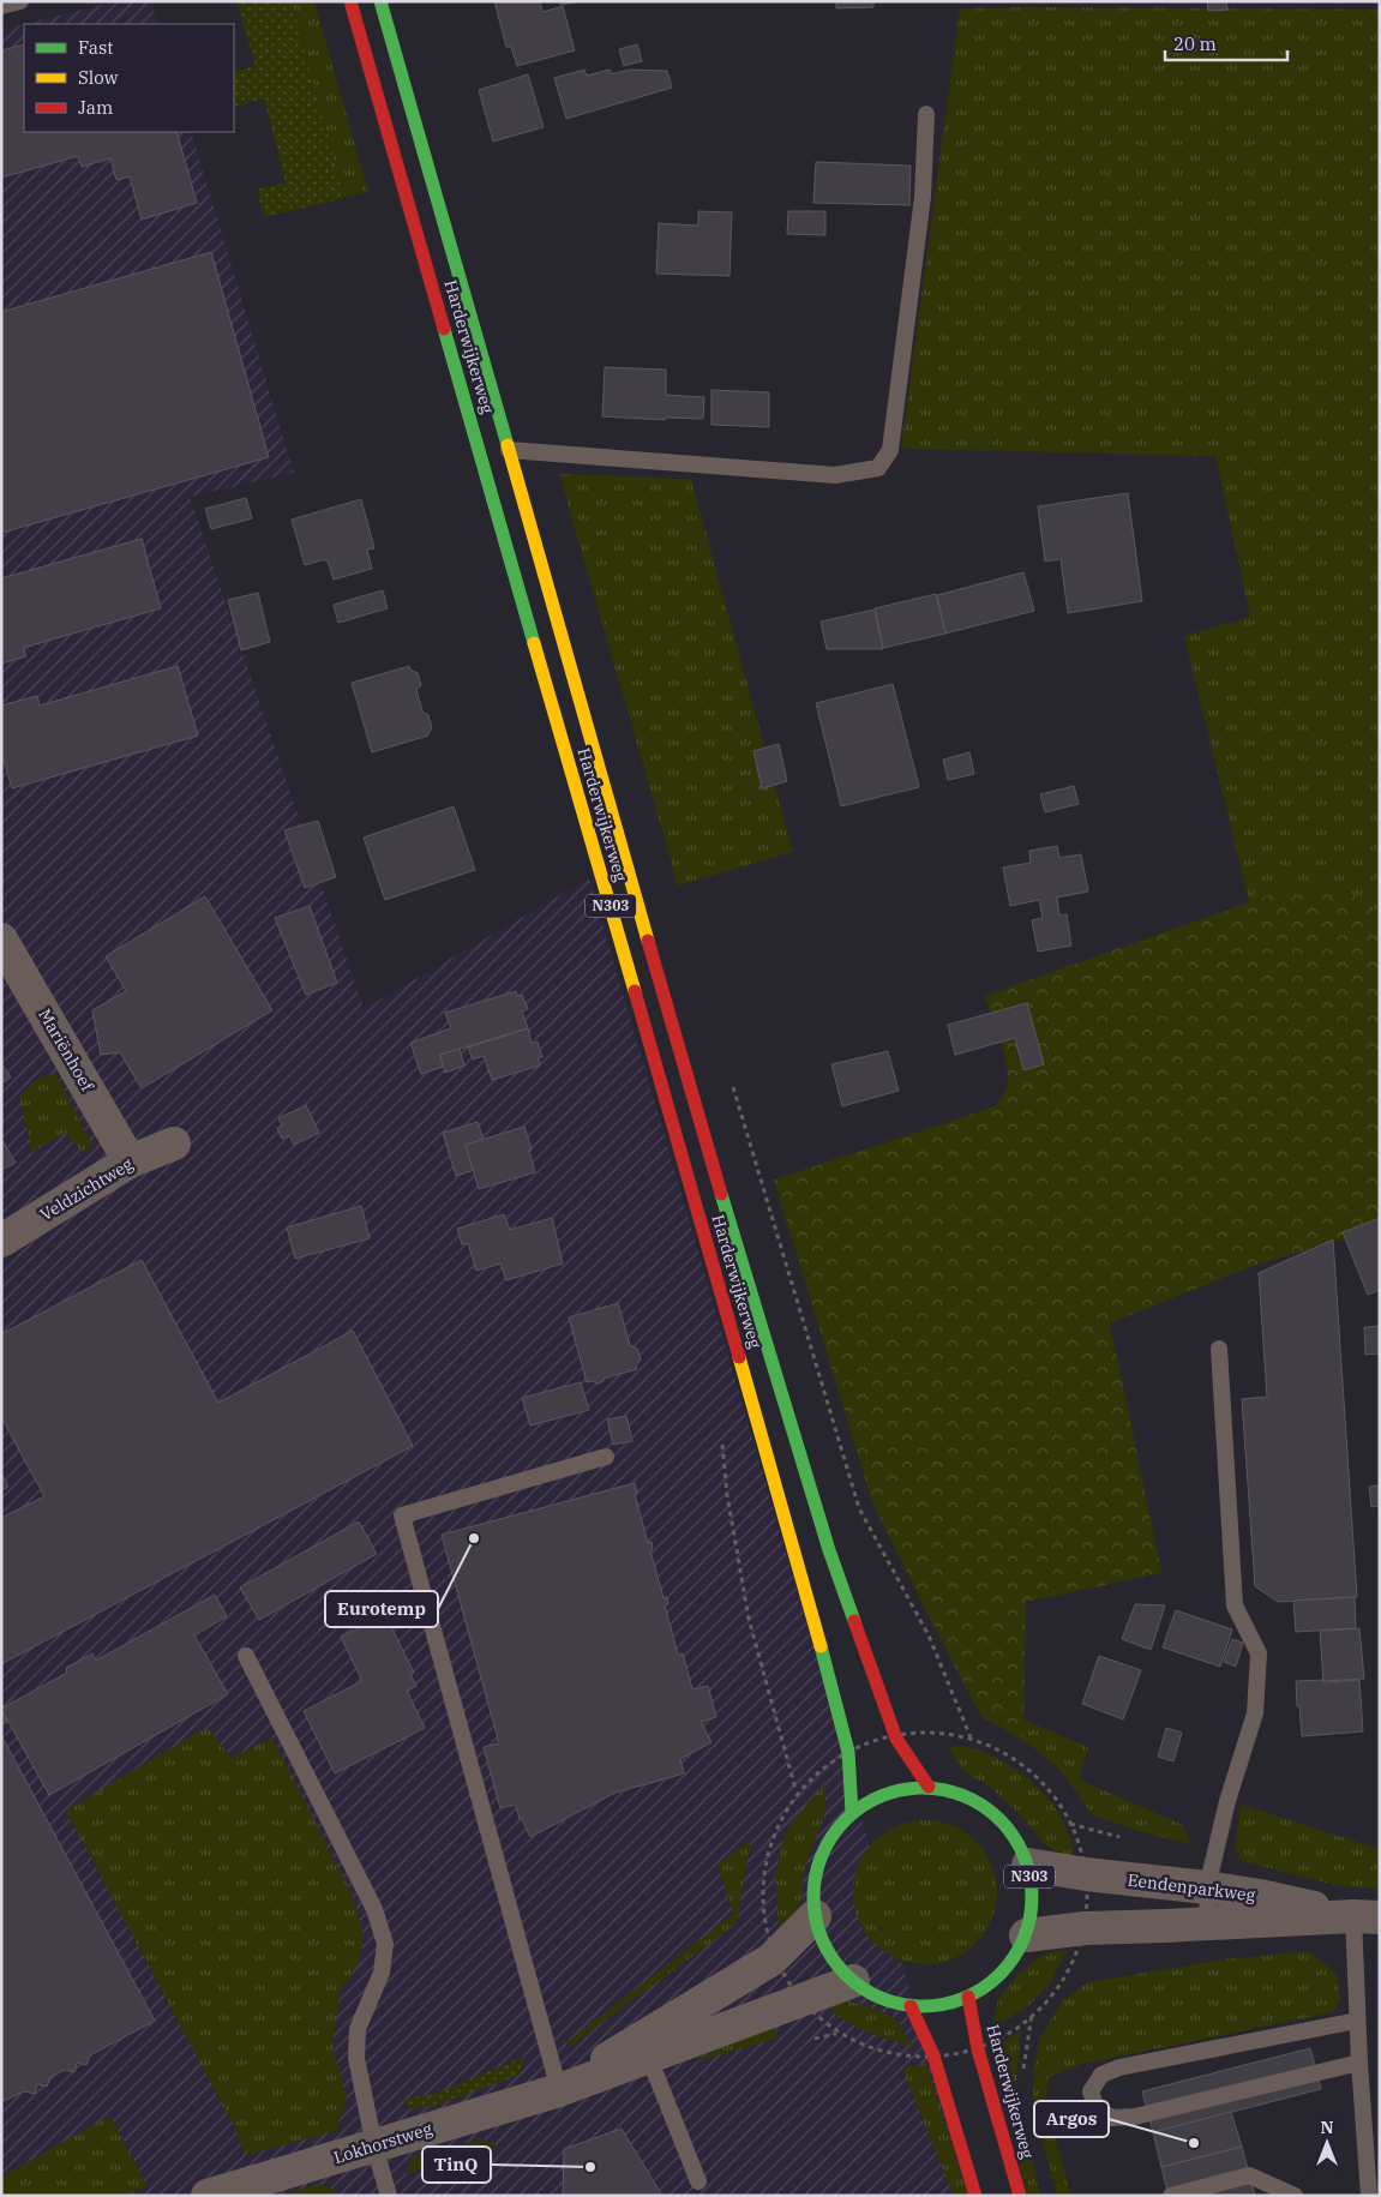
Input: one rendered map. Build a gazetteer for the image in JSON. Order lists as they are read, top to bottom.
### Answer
{
  "streets": {
    "main road": ["Harderwijkerweg", "N303"],
    "street": [
      "Mariënhoef",
      "Veldzichtweg",
      "Eendenparkweg",
      "Lokhorstweg"
    ]
  },
  "crossings": [
    ["Harderwijkerweg", "N303"],
    ["N303", "Eendenparkweg"],
    ["N303", "Lokhorstweg"],
    ["Mariënhoef", "Veldzichtweg"]
  ],
  "places": ["Eurotemp", "Argos", "TinQ"],
  "legend": ["Fast", "Slow", "Jam"],
  "scale_bar": "20 m",
  "north": "top"
}
